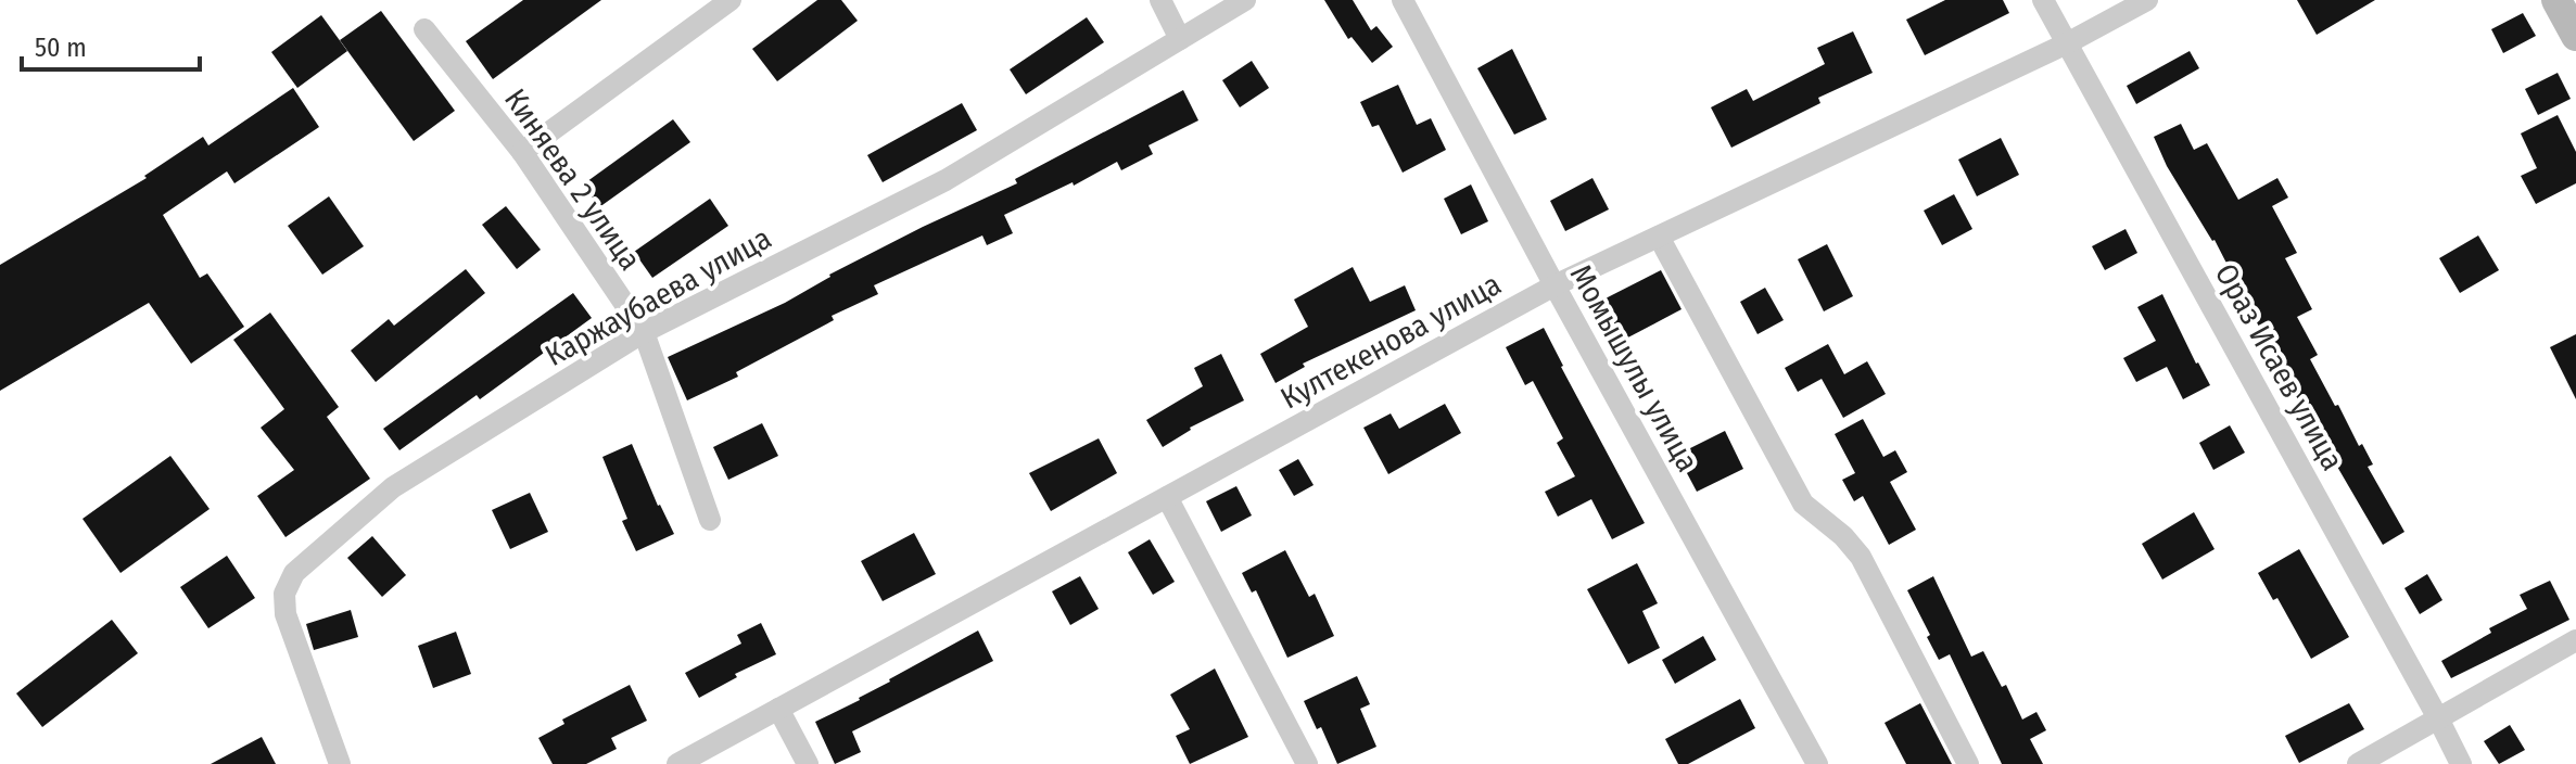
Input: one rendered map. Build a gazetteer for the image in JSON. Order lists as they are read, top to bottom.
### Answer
{
  "streets": {
    "street": [
      "Киняева 2 улица",
      "Каржаубаева улица",
      "Култекенова улица",
      "Ораз Исаев улица",
      "Момышулы улица"
    ]
  },
  "crossings": [
    ["Киняева 2 улица", "Каржаубаева улица"],
    ["Култекенова улица", "Ораз Исаев улица"],
    ["Култекенова улица", "Момышулы улица"]
  ],
  "scale_bar": "50 m"
}
